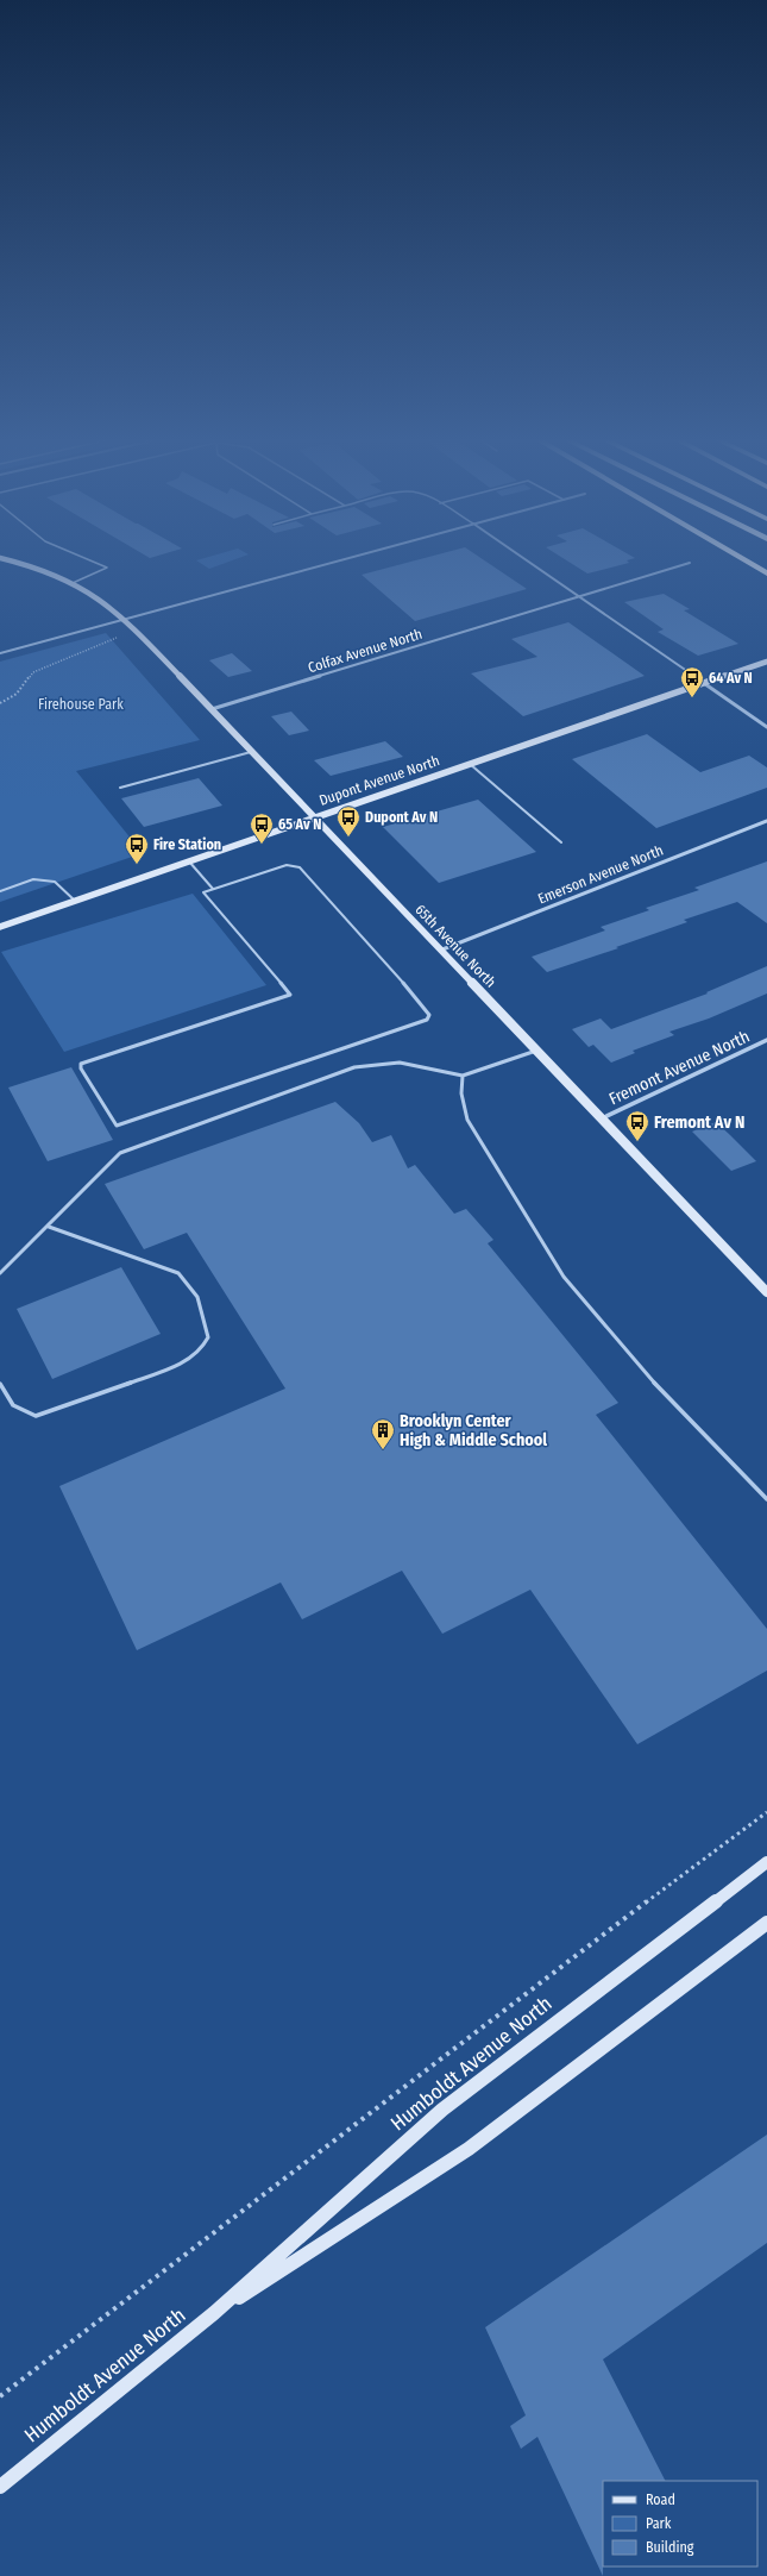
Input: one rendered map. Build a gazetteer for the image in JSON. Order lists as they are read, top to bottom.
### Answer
{
  "streets": {
    "street": [
      "Colfax Avenue North",
      "Dupont Avenue North",
      "Emerson Avenue North",
      "65th Avenue North",
      "Fremont Avenue North",
      "Humboldt Avenue North"
    ]
  },
  "crossings": [
    ["Colfax Avenue North", "65th Avenue North"],
    ["Dupont Avenue North", "65th Avenue North"],
    ["Emerson Avenue North", "65th Avenue North"],
    ["65th Avenue North", "Fremont Avenue North"]
  ],
  "parks": ["Firehouse Park"],
  "places": {
    "bus stop": [
      "64 Av N",
      "Dupont Av N",
      "65 Av N",
      "Fire Station",
      "Fremont Av N"
    ],
    "building": ["Brooklyn Center High & Middle School"]
  },
  "legend": ["Road", "Park", "Building"]
}
